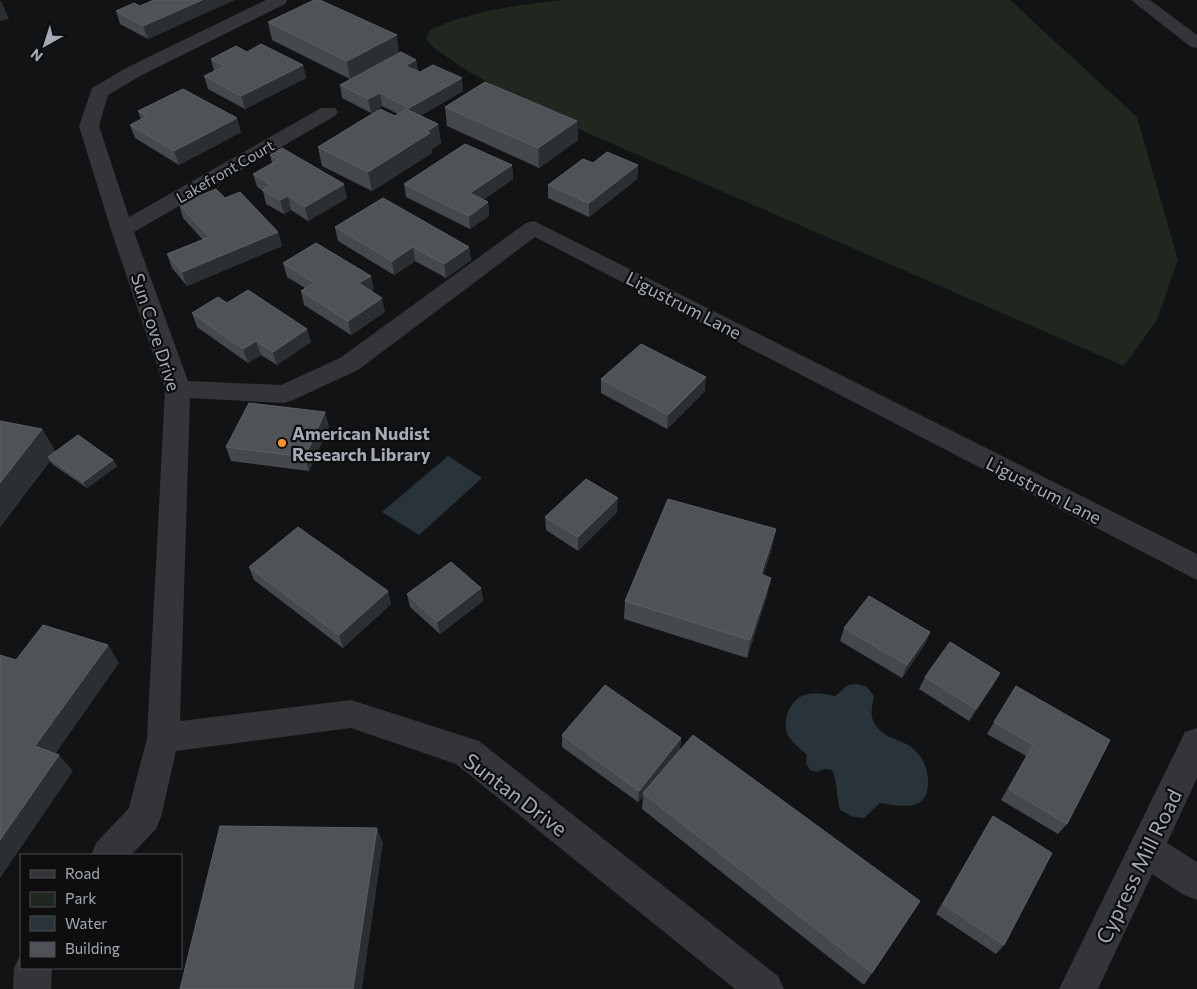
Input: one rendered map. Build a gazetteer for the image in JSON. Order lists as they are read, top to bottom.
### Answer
{
  "streets": {
    "street": [
      "Lakefront Court",
      "Ligustrum Lane",
      "Sun Cove Drive",
      "Suntan Drive",
      "Cypress Mill Road"
    ]
  },
  "crossings": [
    ["Lakefront Court", "Sun Cove Drive"],
    ["Ligustrum Lane", "Sun Cove Drive"],
    ["Sun Cove Drive", "Suntan Drive"]
  ],
  "places": ["American Nudist Research Library"],
  "legend": [
    "Road",
    "Park",
    "Water",
    "Building"
  ],
  "north": "bottom left"
}
